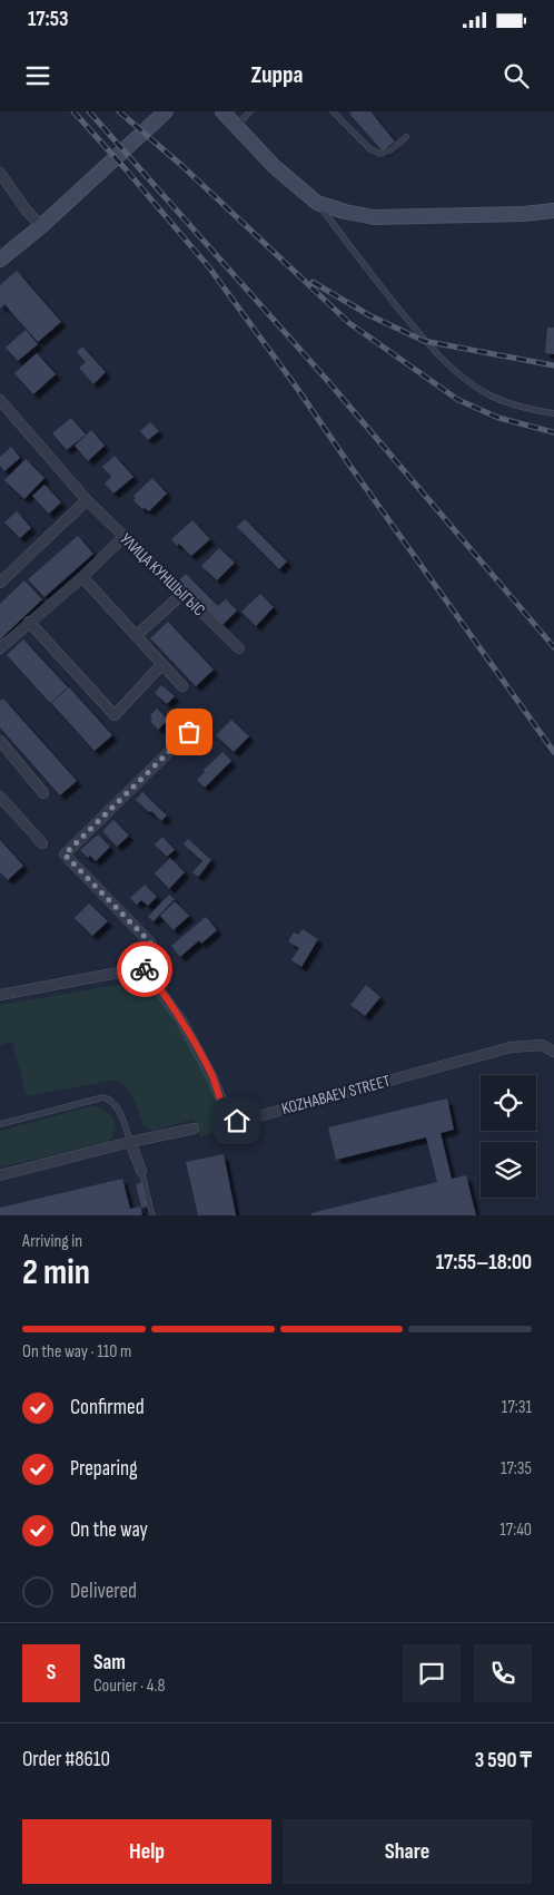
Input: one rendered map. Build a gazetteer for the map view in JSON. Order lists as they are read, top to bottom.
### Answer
{
  "streets": {
    "street": ["УЛИЦА КУНШЫГЫС", "KOZHABAEV STREET"]
  },
  "page": {
    "status": "17:53",
    "header": "Zuppa",
    "heading": ["2 min", "Arriving in", "17:55–18:00"],
    "panel": [
      "Sam",
      "Courier · 4.8",
      "Order #8610",
      "3 590 ₸"
    ],
    "bar": "On the way · 110 m",
    "list": [
      ["Confirmed", "17:31"],
      ["Preparing", "17:35"],
      ["On the way", "17:40"],
      "Delivered"
    ],
    "round": "S",
    "buttons": ["Help", "Share"]
  }
}
